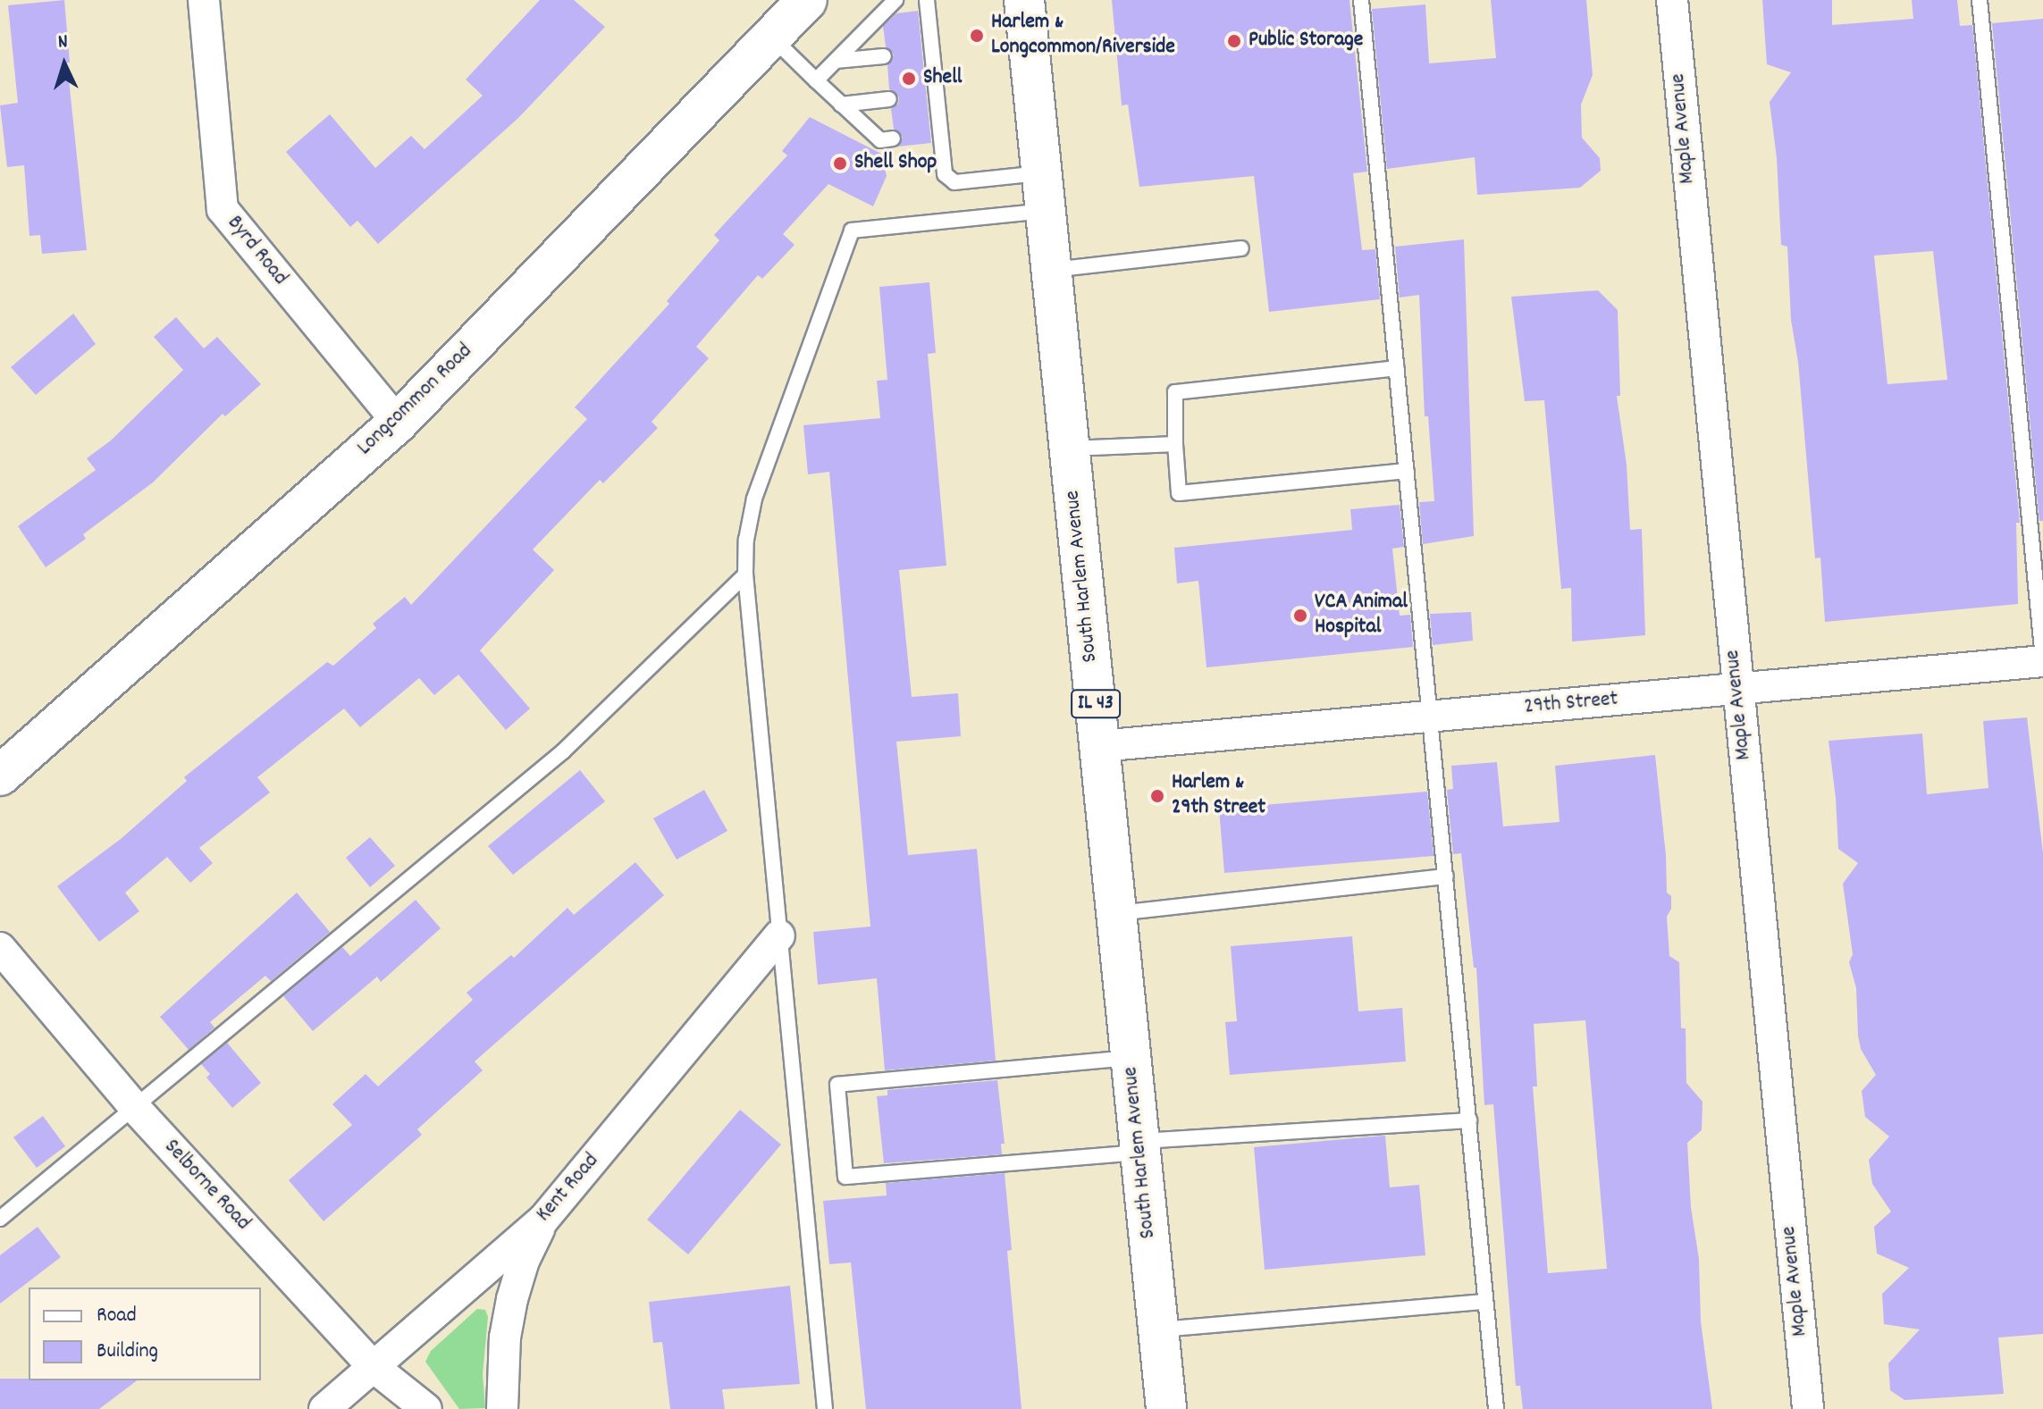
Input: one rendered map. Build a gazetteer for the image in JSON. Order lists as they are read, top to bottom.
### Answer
{
  "streets": {
    "main road": ["Longcommon Road", "South Harlem Avenue", "IL 43"],
    "street": [
      "Maple Avenue",
      "Byrd Road",
      "29th Street",
      "Selborne Road",
      "Kent Road"
    ]
  },
  "crossings": [
    ["Maple Avenue", "29th Street"],
    ["Byrd Road", "Longcommon Road"],
    ["South Harlem Avenue", "29th Street"],
    ["Selborne Road", "Kent Road"]
  ],
  "places": [
    "Harlem & Longcommon/Riverside",
    "Public Storage",
    "Shell",
    "Shell Shop",
    "VCA Animal Hospital",
    "Harlem & 29th Street"
  ],
  "legend": ["Road", "Building"],
  "north": "top"
}
